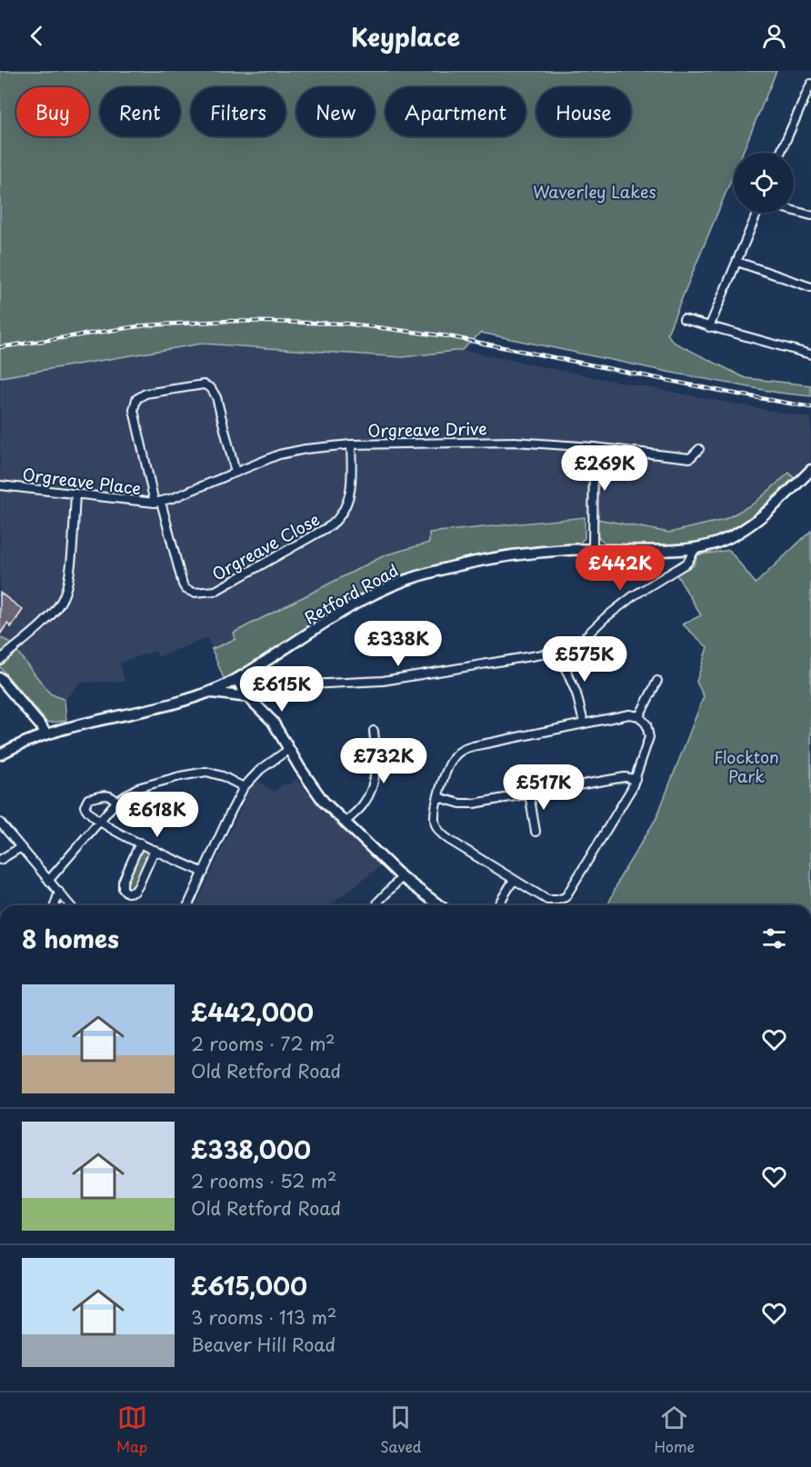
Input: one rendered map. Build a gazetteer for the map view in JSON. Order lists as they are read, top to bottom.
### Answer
{
  "streets": {
    "main road": ["Retford Road"],
    "street": ["Orgreave Drive", "Orgreave Place", "Orgreave Close"]
  },
  "crossings": [
    ["Orgreave Drive", "Orgreave Place"],
    ["Orgreave Drive", "Orgreave Close"],
    ["Orgreave Place", "Orgreave Close"]
  ],
  "parks": ["Waverley Lakes", "Flockton Park"],
  "page": {
    "header": "Keyplace",
    "chip": [
      "Buy",
      "Rent",
      "Filters",
      "New",
      "Apartment",
      "House"
    ],
    "price": [
      "£269K",
      "£442K",
      "£338K",
      "£575K",
      "£615K",
      "£732K",
      "£517K",
      "£618K"
    ],
    "heading": "8 homes",
    "list": [
      {
        "name": "£442,000",
        "note": "2 rooms · 72 m² · Old Retford Road"
      },
      {
        "name": "£338,000",
        "note": "2 rooms · 52 m² · Old Retford Road"
      },
      {
        "name": "£615,000",
        "note": "3 rooms · 113 m² · Beaver Hill Road"
      }
    ],
    "tabs": ["Map", "Saved", "Home"]
  }
}
